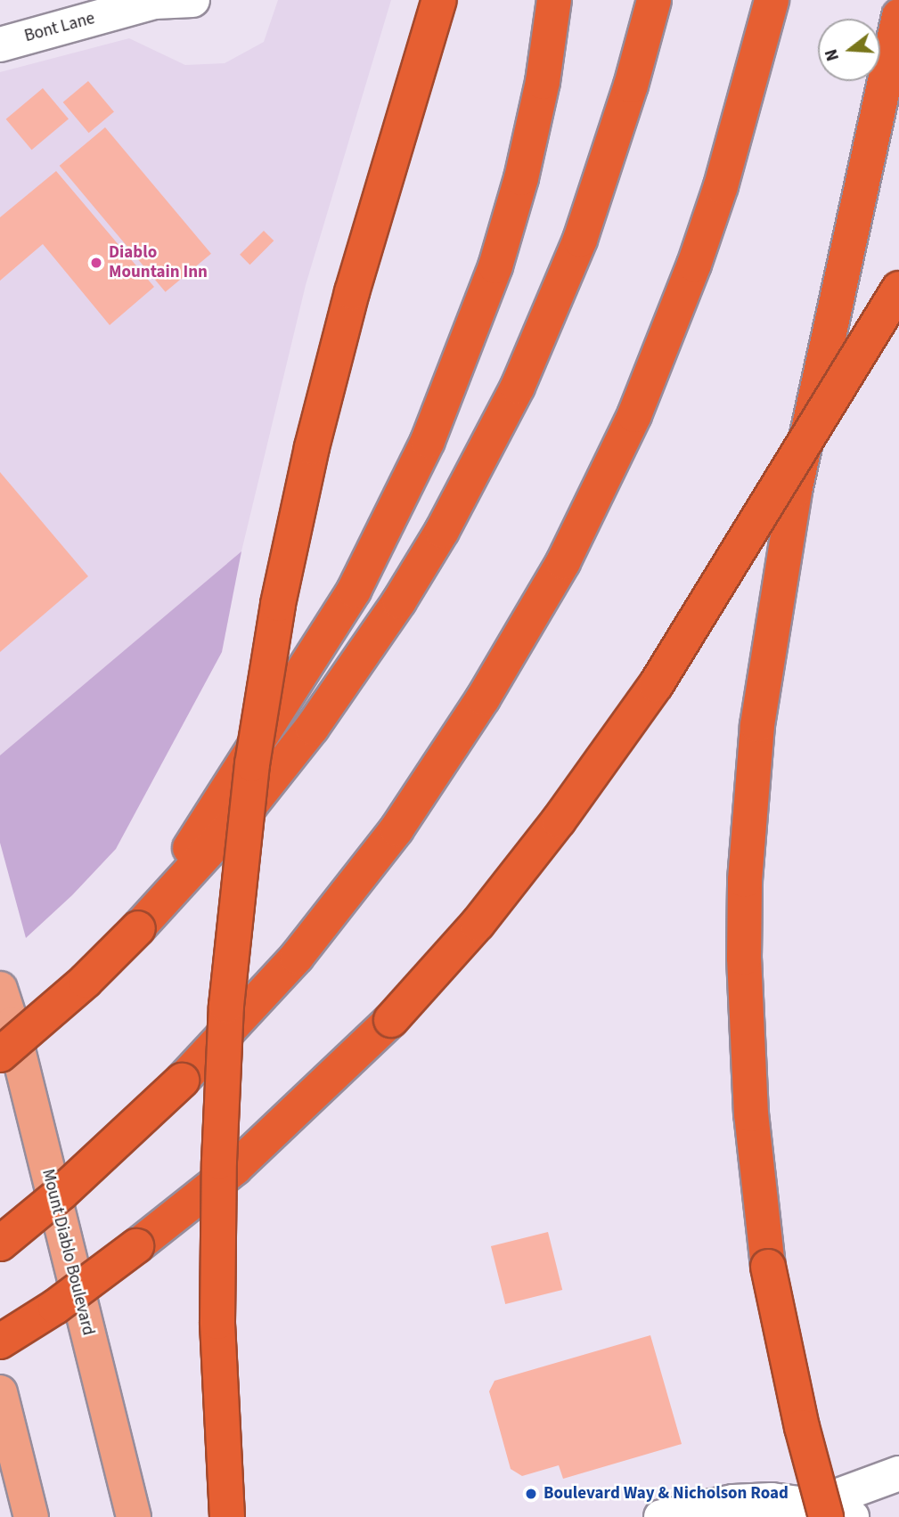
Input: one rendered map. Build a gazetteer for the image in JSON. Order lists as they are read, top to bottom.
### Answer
{
  "streets": {
    "main road": ["Mount Diablo Boulevard"],
    "street": ["Bont Lane"]
  },
  "places": ["Diablo Mountain Inn", "Boulevard Way & Nicholson Road"],
  "north": "left"
}
